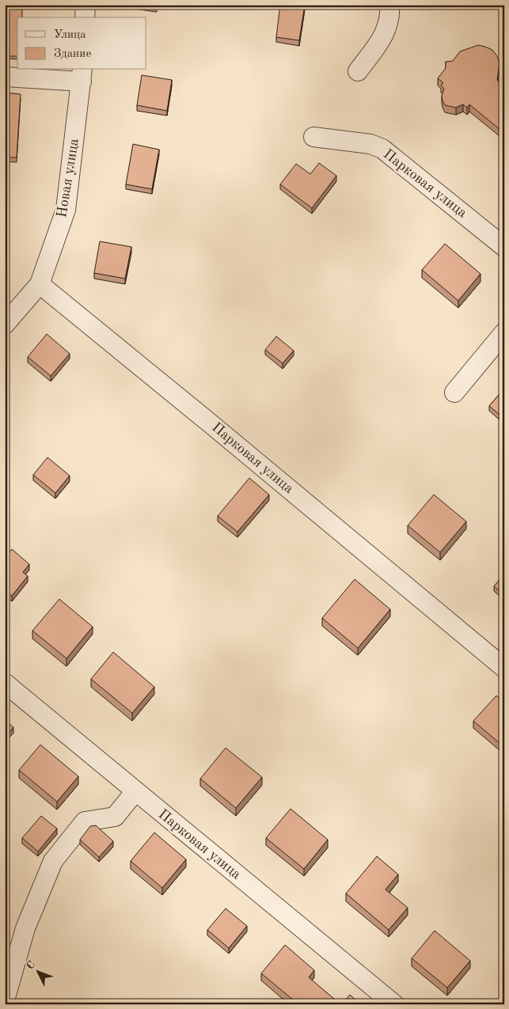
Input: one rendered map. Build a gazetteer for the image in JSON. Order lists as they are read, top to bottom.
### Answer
{
  "streets": {
    "street": ["Новая улица", "Парковая улица"]
  },
  "crossings": [
    ["Новая улица", "Парковая улица"]
  ],
  "legend": ["Улица", "Здание"],
  "north": "top left"
}
